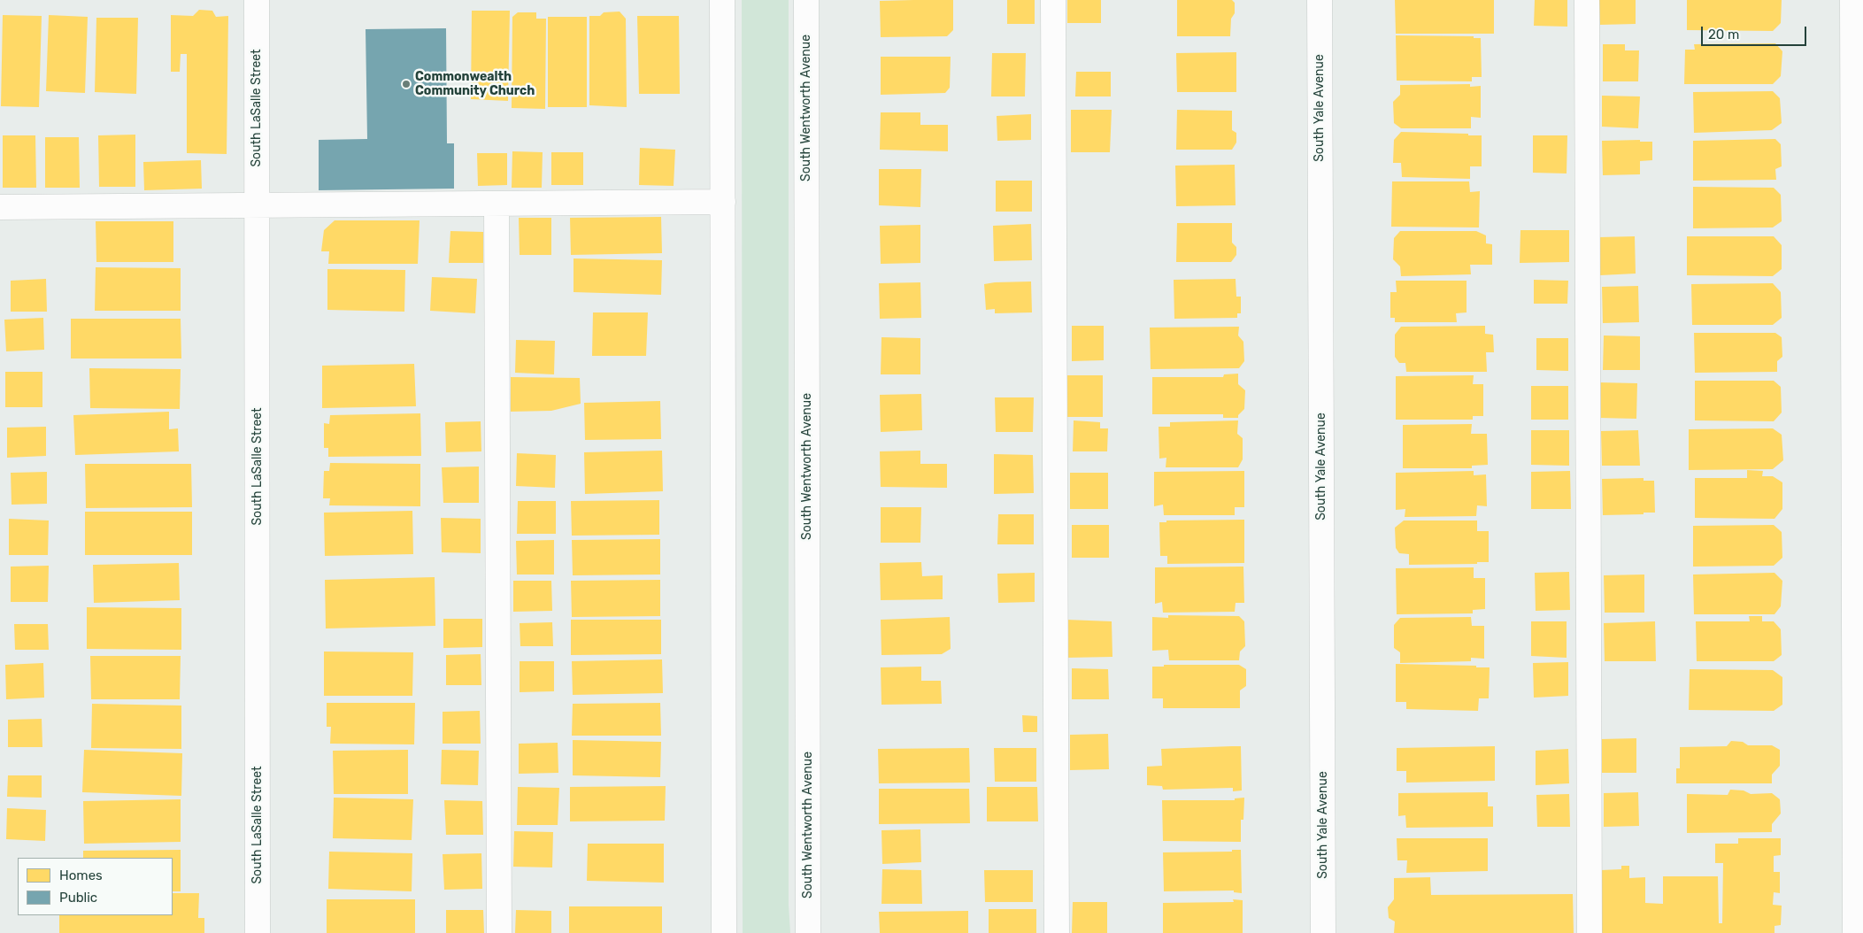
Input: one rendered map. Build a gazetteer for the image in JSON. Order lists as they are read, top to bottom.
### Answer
{
  "streets": {
    "street": ["South LaSalle Street", "South Wentworth Avenue", "South Yale Avenue"]
  },
  "places": ["Commonwealth Community Church"],
  "legend": ["Homes", "Public"],
  "scale_bar": "20 m"
}
